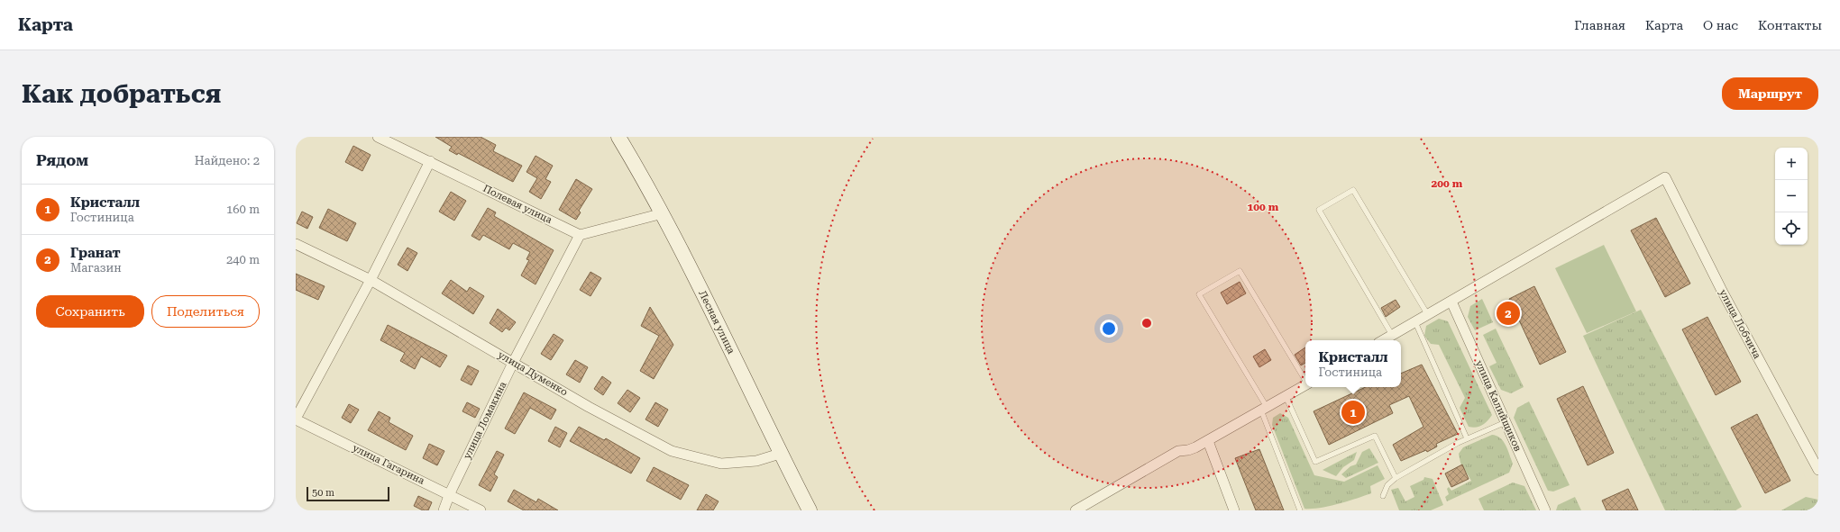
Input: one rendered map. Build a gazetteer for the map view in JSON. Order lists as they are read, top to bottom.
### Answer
{
  "streets": {
    "street": [
      "Полевая улица",
      "Лесная улица",
      "улица Лобчича",
      "улица Думенко",
      "улица Калийщиков",
      "улица Ломакина",
      "улица Гагарина"
    ]
  },
  "crossings": [
    ["Полевая улица", "улица Ломакина"],
    ["Лесная улица", "улица Думенко"],
    ["улица Лобчича", "улица Калийщиков"],
    ["улица Думенко", "улица Ломакина"],
    ["улица Ломакина", "улица Гагарина"]
  ],
  "scale_bar": "50 m",
  "page": {
    "header": "Карта",
    "nav": [
      "Главная",
      "Карта",
      "О нас",
      "Контакты"
    ],
    "buttons": [
      "Маршрут",
      ["Сохранить", "Поделиться"]
    ],
    "title": "Как добраться",
    "heading": ["Рядом", "Найдено: 2"],
    "map_buttons": ["+", "−"],
    "list": [
      {
        "mark": "1",
        "name": "Кристалл",
        "note": "Гостиница",
        "value": "160 m"
      },
      {
        "mark": "2",
        "name": "Гранат",
        "note": "Магазин",
        "value": "240 m"
      }
    ],
    "pins": ["2", "1"],
    "popup": ["Кристалл", "Гостиница"],
    "scale": "50 m"
  },
  "rings": ["200 m", "100 m"]
}
